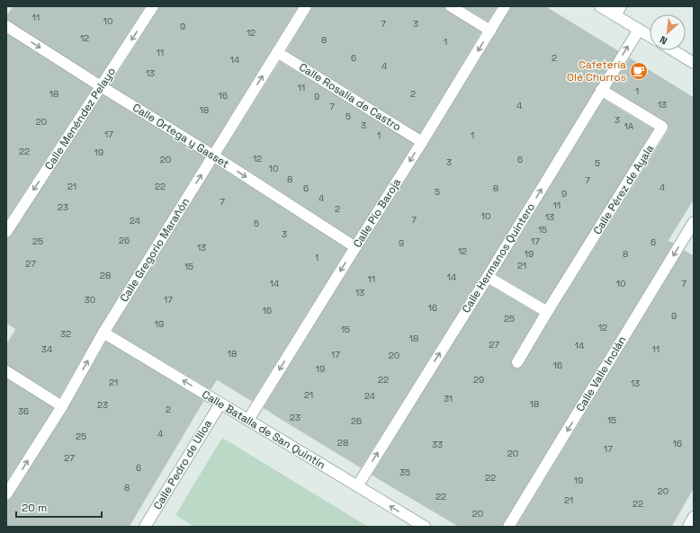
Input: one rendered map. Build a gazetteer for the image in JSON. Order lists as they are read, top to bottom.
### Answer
{
  "streets": {
    "street": [
      "Calle Rosalía de Castro",
      "Calle Menéndez Pelayo",
      "Calle Ortega y Gasset",
      "Calle Pérez de Ayala",
      "Calle Pío Baroja",
      "Calle Gregorio Marañón",
      "Calle Hermanos Quintero",
      "Calle Valle Inclán",
      "Calle Batalla de San Quintín",
      "Calle Pedro de Ulloa"
    ]
  },
  "crossings": [
    ["Calle Rosalía de Castro", "Calle Pío Baroja"],
    ["Calle Rosalía de Castro", "Calle Gregorio Marañón"],
    ["Calle Menéndez Pelayo", "Calle Ortega y Gasset"],
    ["Calle Ortega y Gasset", "Calle Pío Baroja"],
    ["Calle Ortega y Gasset", "Calle Gregorio Marañón"],
    ["Calle Pérez de Ayala", "Calle Hermanos Quintero"],
    ["Calle Pío Baroja", "Calle Batalla de San Quintín"],
    ["Calle Gregorio Marañón", "Calle Batalla de San Quintín"],
    ["Calle Hermanos Quintero", "Calle Batalla de San Quintín"],
    ["Calle Batalla de San Quintín", "Calle Pedro de Ulloa"]
  ],
  "one_way": [
    "Calle Menéndez Pelayo",
    "Calle Ortega y Gasset",
    "Calle Pío Baroja",
    "Calle Gregorio Marañón",
    "Calle Hermanos Quintero",
    "Calle Valle Inclán",
    "Calle Batalla de San Quintín"
  ],
  "places": {
    "cafe": ["Cafetería Olé Churros"]
  },
  "house_numbers": [
    "11",
    "10",
    "7",
    "3",
    "9",
    "12",
    "12",
    "8",
    "1",
    "11",
    "6",
    "2",
    "14",
    "4",
    "13",
    "11",
    "1",
    "18",
    "2",
    "16",
    "9",
    "13",
    "4",
    "7",
    "18",
    "5",
    "3",
    "20",
    "3",
    "1A",
    "17",
    "1",
    "1",
    "22",
    "19",
    "12",
    "20",
    "6",
    "3",
    "5",
    "10",
    "8",
    "7",
    "21",
    "22",
    "4",
    "6",
    "8",
    "5",
    "9",
    "4",
    "7",
    "11",
    "23",
    "2",
    "10",
    "13",
    "7",
    "24",
    "5",
    "15",
    "3",
    "26",
    "25",
    "17",
    "6",
    "9",
    "13",
    "12",
    "19",
    "8",
    "1",
    "27",
    "21",
    "15",
    "28",
    "14",
    "11",
    "14",
    "10",
    "7",
    "13",
    "30",
    "17",
    "16",
    "16",
    "9",
    "25",
    "19",
    "12",
    "15",
    "32",
    "18",
    "27",
    "14",
    "34",
    "11",
    "18",
    "17",
    "20",
    "16",
    "19",
    "22",
    "29",
    "21",
    "13",
    "21",
    "24",
    "31",
    "18",
    "23",
    "2",
    "36",
    "23",
    "15",
    "26",
    "4",
    "25",
    "28",
    "16",
    "33",
    "17",
    "20",
    "27",
    "6",
    "35",
    "22",
    "19",
    "8",
    "20",
    "22",
    "21",
    "22",
    "20"
  ],
  "scale_bar": "20 m",
  "north": "bottom left"
}
